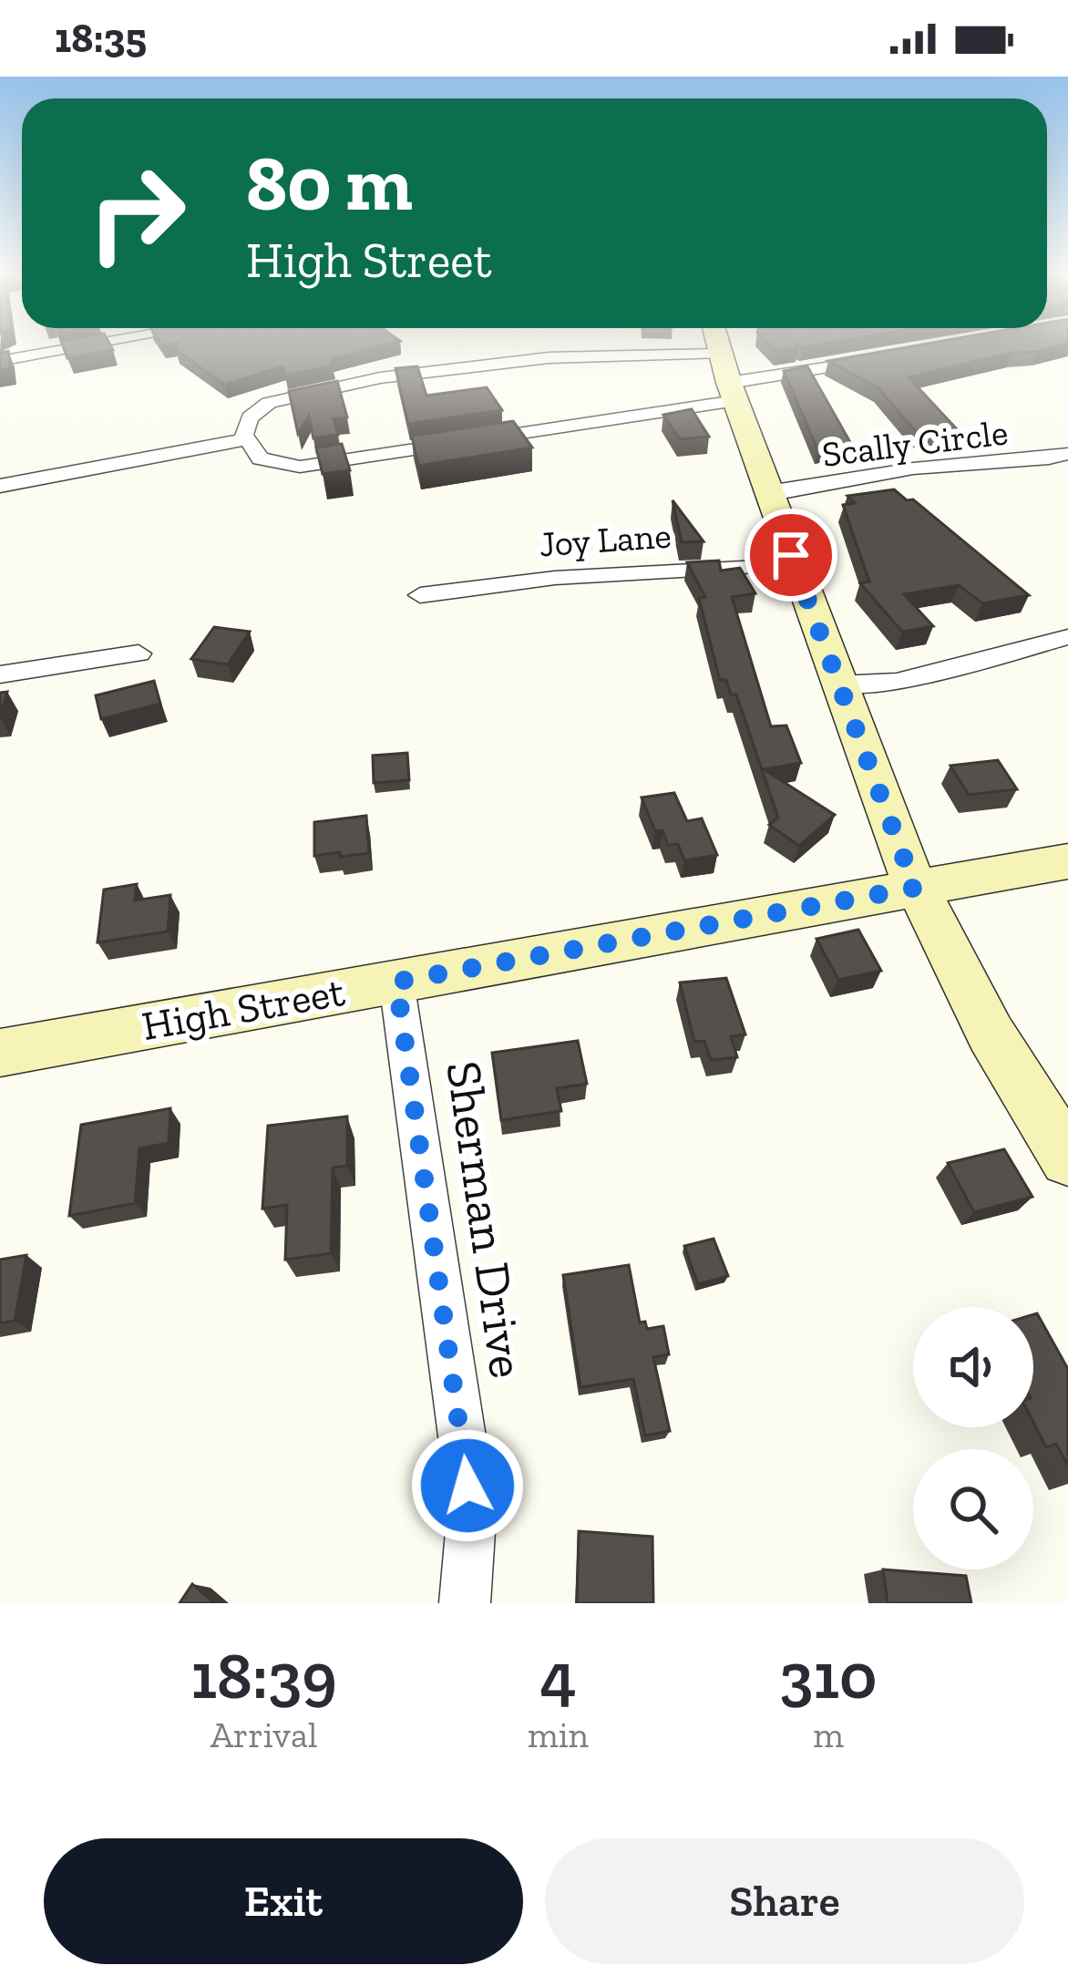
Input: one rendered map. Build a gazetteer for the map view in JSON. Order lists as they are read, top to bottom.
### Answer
{
  "streets": {
    "street": [
      "Scally Circle",
      "Joy Lane",
      "High Street",
      "Sherman Drive"
    ]
  },
  "crossings": [
    ["High Street", "Sherman Drive"]
  ],
  "page": {
    "status": "18:35",
    "turn": ["80 m", "High Street"],
    "eta": [
      "18:39",
      "Arrival",
      "4",
      "min",
      "310",
      "m"
    ],
    "buttons": ["Exit", "Share"]
  }
}
